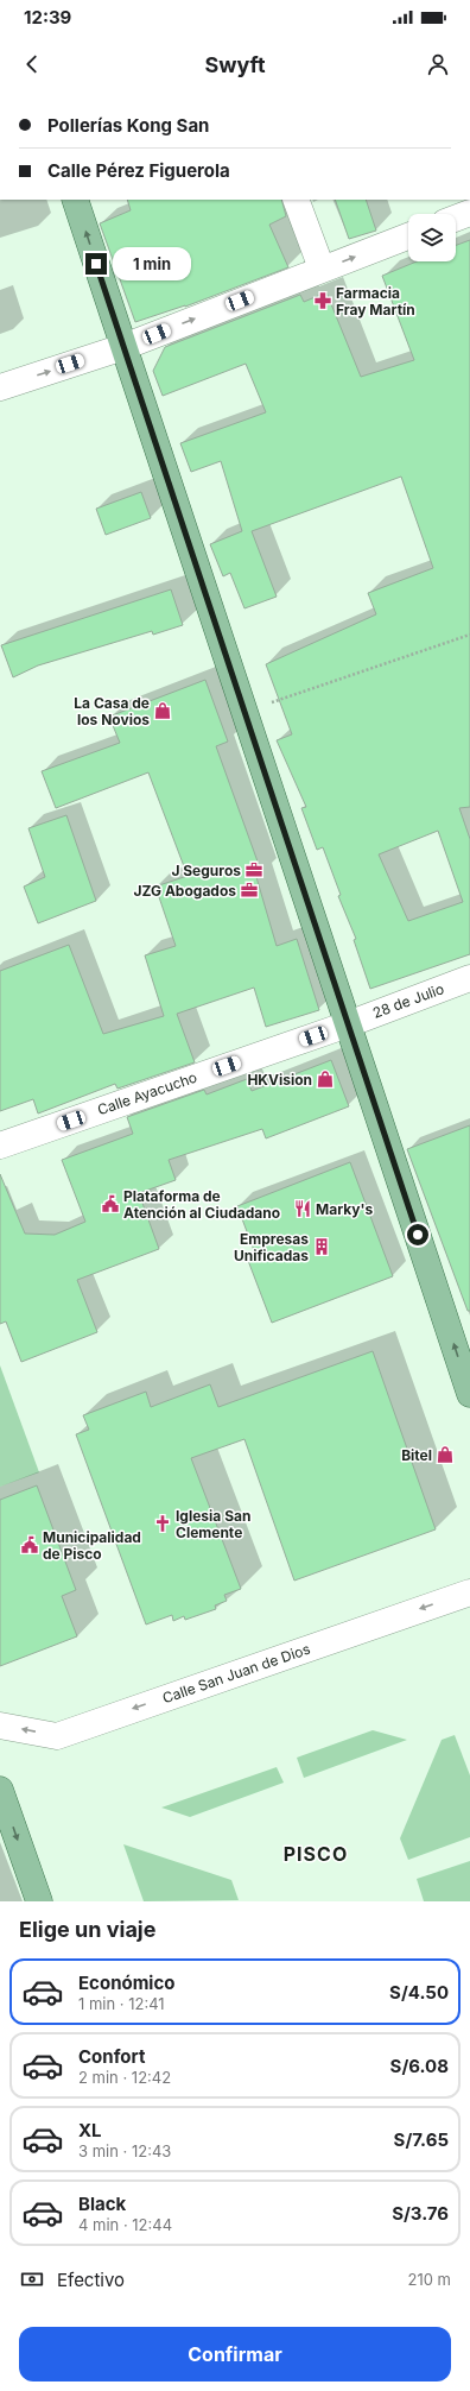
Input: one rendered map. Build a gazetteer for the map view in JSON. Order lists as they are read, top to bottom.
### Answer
{
  "streets": {
    "street": ["28 de Julio", "Calle Ayacucho", "Calle San Juan de Dios"]
  },
  "crossings": [
    ["28 de Julio", "Calle Ayacucho"]
  ],
  "one_way": ["Calle San Juan de Dios"],
  "districts": ["PISCO"],
  "places": {
    "pharmacy": ["Farmacia Fray Martín"],
    "shop": ["La Casa de los Novios", "HKVision", "Bitel"],
    "office": ["J Seguros", "JZG Abogados"],
    "public building": ["Plataforma de Atención al Ciudadano", "Municipalidad de Pisco"],
    "restaurant": ["Marky's"],
    "building": ["Empresas Unificadas"],
    "church": ["Iglesia San Clemente"]
  },
  "page": {
    "status": "12:39",
    "header": "Swyft",
    "banner": ["Pollerías Kong San", "Calle Pérez Figuerola"],
    "bubble": "1 min",
    "heading": "Elige un viaje",
    "list": [
      {
        "name": "Económico",
        "note": "1 min · 12:41",
        "value": "S/4.50"
      },
      {
        "name": "Confort",
        "note": "2 min · 12:42",
        "value": "S/6.08"
      },
      {
        "name": "XL",
        "note": "3 min · 12:43",
        "value": "S/7.65"
      },
      {
        "name": "Black",
        "note": "4 min · 12:44",
        "value": "S/3.76"
      }
    ],
    "pay": ["Efectivo", "210 m"],
    "buttons": "Confirmar"
  }
}
